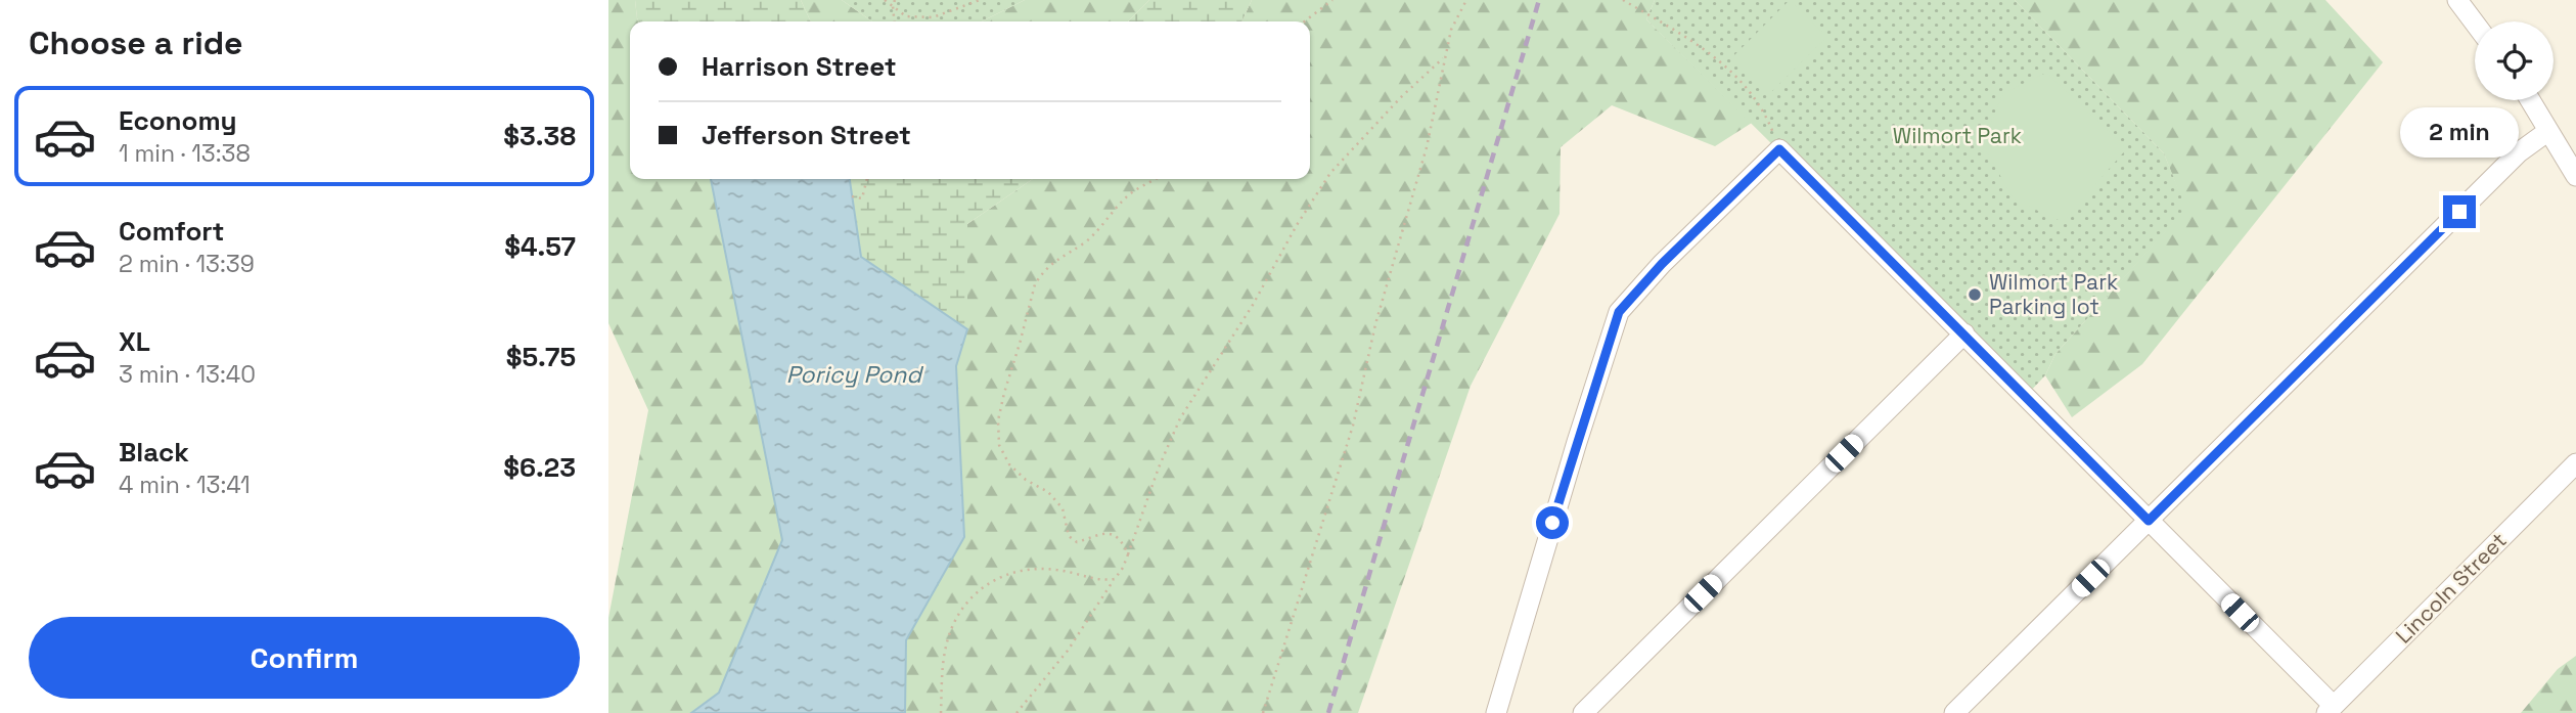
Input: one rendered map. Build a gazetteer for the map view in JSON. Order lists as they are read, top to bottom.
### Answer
{
  "streets": {
    "street": ["Lincoln Street"]
  },
  "water": ["Poricy Pond"],
  "parks": ["Wilmort Park"],
  "places": ["Wilmort Park Parking lot"],
  "page": {
    "heading": "Choose a ride",
    "banner": ["Harrison Street", "Jefferson Street"],
    "list": [
      {
        "name": "Economy",
        "note": "1 min · 13:38",
        "value": "$3.38"
      },
      {
        "name": "Comfort",
        "note": "2 min · 13:39",
        "value": "$4.57"
      },
      {
        "name": "XL",
        "note": "3 min · 13:40",
        "value": "$5.75"
      },
      {
        "name": "Black",
        "note": "4 min · 13:41",
        "value": "$6.23"
      }
    ],
    "bubble": "2 min",
    "buttons": "Confirm"
  }
}
